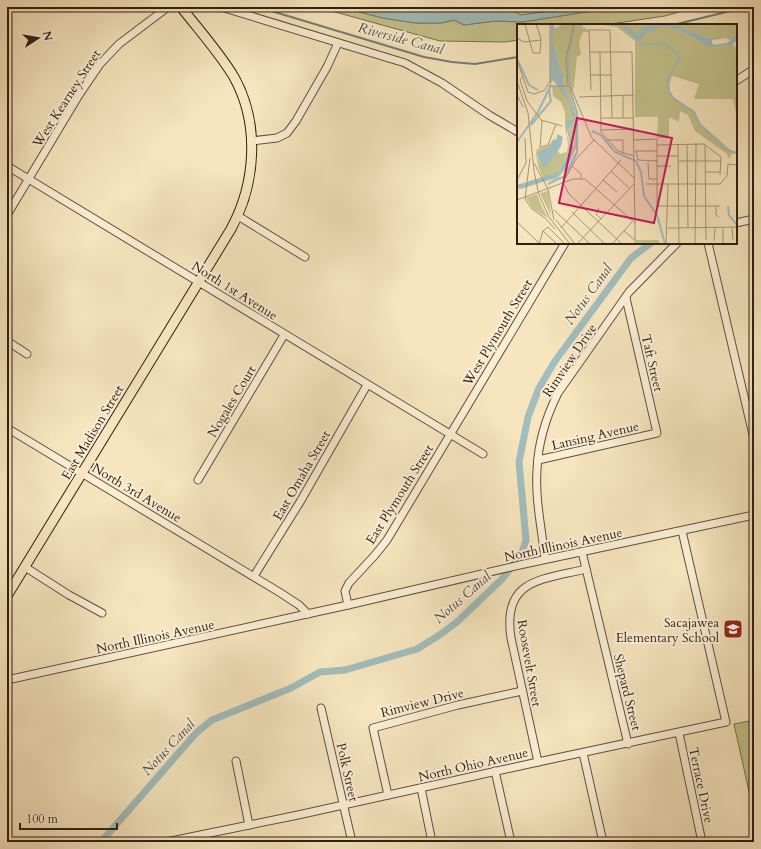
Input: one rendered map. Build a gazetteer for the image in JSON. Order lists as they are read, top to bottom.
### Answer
{
  "streets": {
    "main road": ["East Madison Street"],
    "street": [
      "West Kearney Street",
      "North 1st Avenue",
      "West Plymouth Street",
      "Rimview Drive",
      "Taft Street",
      "Nogales Court",
      "Lansing Avenue",
      "East Omaha Street",
      "North 3rd Avenue",
      "East Plymouth Street",
      "North Illinois Avenue",
      "Roosevelt Street",
      "Shepard Street",
      "North Ohio Avenue",
      "Polk Street",
      "Terrace Drive"
    ]
  },
  "crossings": [
    ["West Kearney Street", "North 1st Avenue"],
    ["North 1st Avenue", "West Plymouth Street"],
    ["North 1st Avenue", "Nogales Court"],
    ["North 1st Avenue", "East Madison Street"],
    ["North 1st Avenue", "East Omaha Street"],
    ["North 1st Avenue", "East Plymouth Street"],
    ["West Plymouth Street", "East Plymouth Street"],
    ["Rimview Drive", "Taft Street"],
    ["Rimview Drive", "Lansing Avenue"],
    ["Rimview Drive", "North Illinois Avenue"],
    ["Rimview Drive", "Roosevelt Street"],
    ["Rimview Drive", "North Ohio Avenue"],
    ["Taft Street", "Lansing Avenue"],
    ["East Madison Street", "North 3rd Avenue"],
    ["East Omaha Street", "North 3rd Avenue"],
    ["East Plymouth Street", "North Illinois Avenue"],
    ["North Illinois Avenue", "Shepard Street"],
    ["North Illinois Avenue", "North Ohio Avenue"],
    ["Roosevelt Street", "Shepard Street"],
    ["Roosevelt Street", "North Ohio Avenue"],
    ["Shepard Street", "North Ohio Avenue"],
    ["North Ohio Avenue", "Polk Street"],
    ["North Ohio Avenue", "Terrace Drive"]
  ],
  "water": ["Riverside Canal", "Notus Canal"],
  "places": {
    "school or university": ["Sacajawea Elementary School"]
  },
  "scale_bar": "100 m",
  "north": "right"
}
